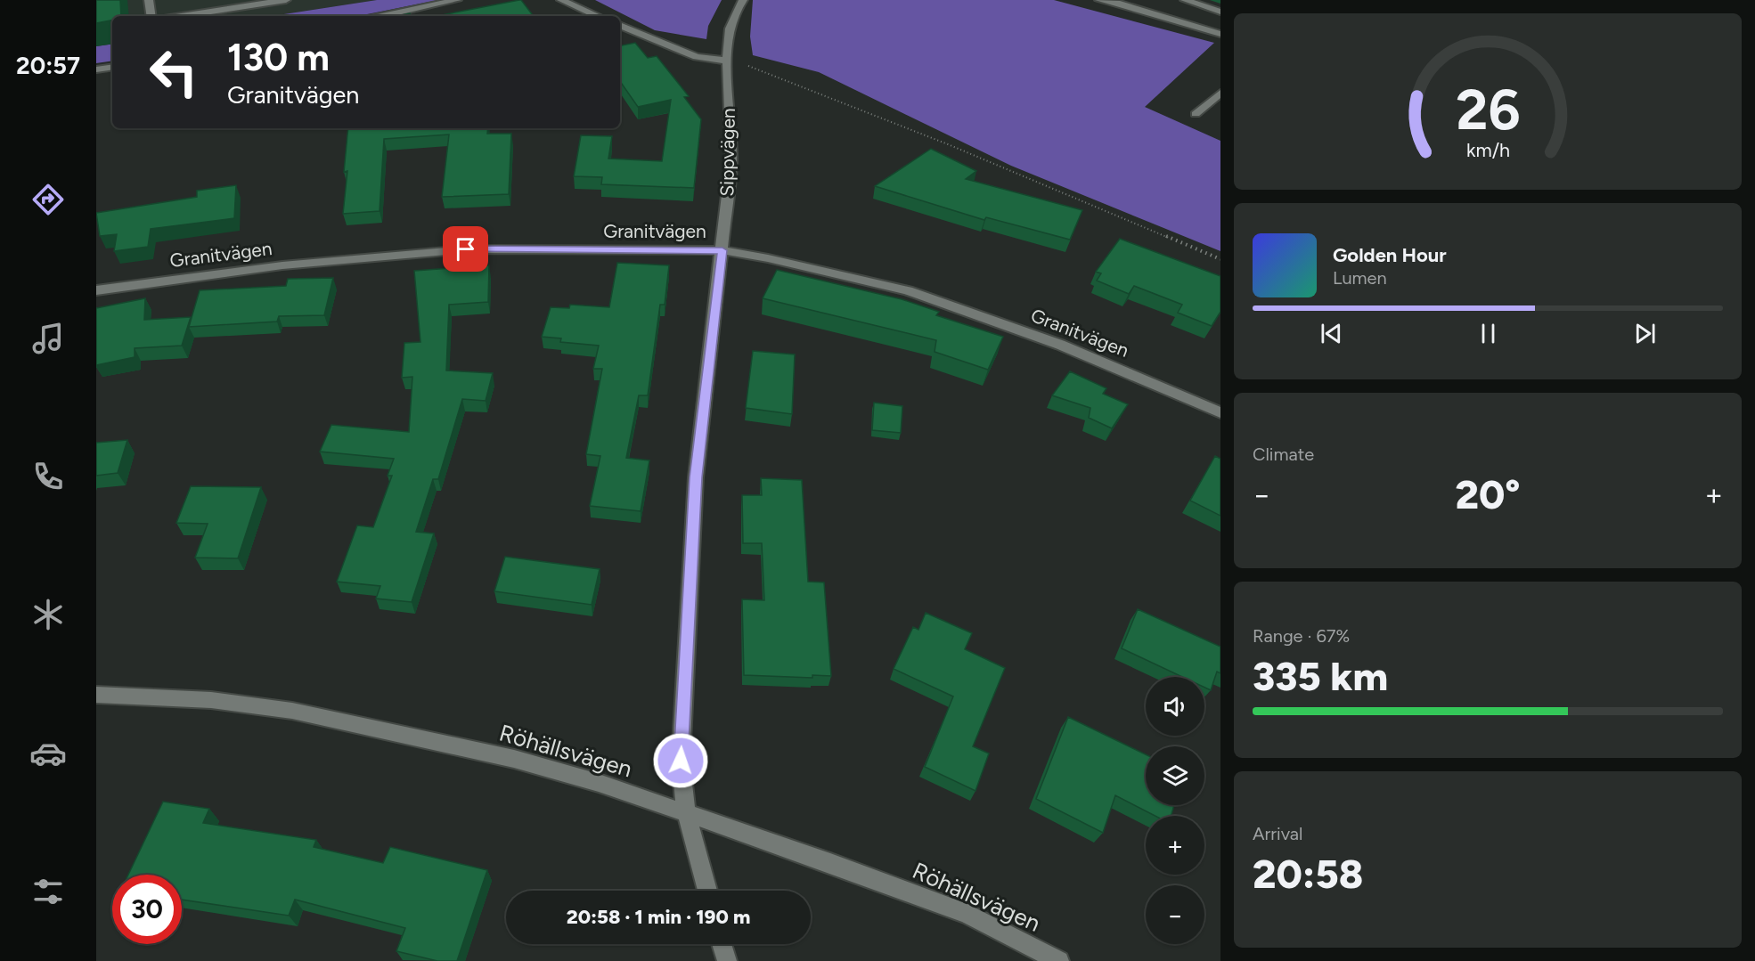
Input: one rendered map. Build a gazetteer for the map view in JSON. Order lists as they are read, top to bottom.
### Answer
{
  "streets": {
    "street": ["Sippvägen", "Granitvägen", "Röhällsvägen"]
  },
  "crossings": [
    ["Sippvägen", "Granitvägen"],
    ["Sippvägen", "Röhällsvägen"]
  ],
  "page": {
    "tabs": "20:57",
    "turn": ["130 m", "Granitvägen"],
    "song": ["Golden Hour", "Lumen"],
    "tile": [
      "Climate",
      ["Range · 67%", "335 km"],
      ["Arrival", "20:58"]
    ],
    "heat": ["−", "20°", "+"],
    "map_buttons": ["+", "−"],
    "limit": "30",
    "trip": "20:58 · 1 min · 190 m",
    "gauge": ["26", "km/h"]
  }
}
